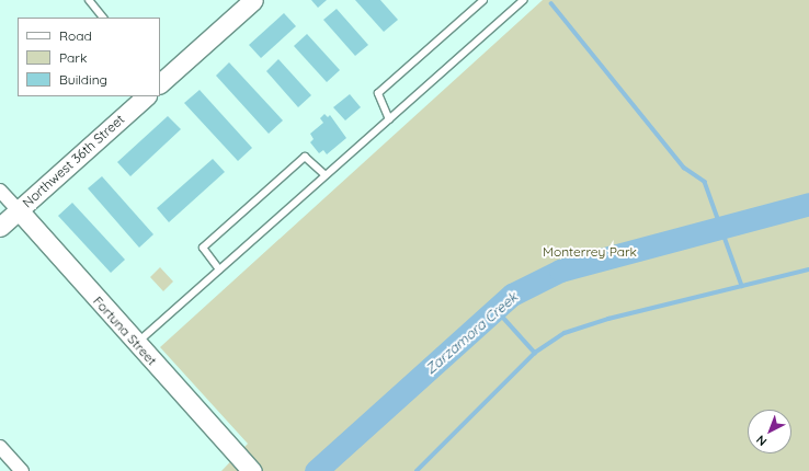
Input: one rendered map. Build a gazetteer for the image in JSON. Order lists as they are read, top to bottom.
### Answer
{
  "streets": {
    "street": ["Northwest 36th Street", "Fortuna Street"]
  },
  "crossings": [
    ["Northwest 36th Street", "Fortuna Street"]
  ],
  "water": ["Zarzamora Creek"],
  "parks": ["Monterrey Park"],
  "legend": ["Road", "Park", "Building"],
  "north": "bottom left"
}
